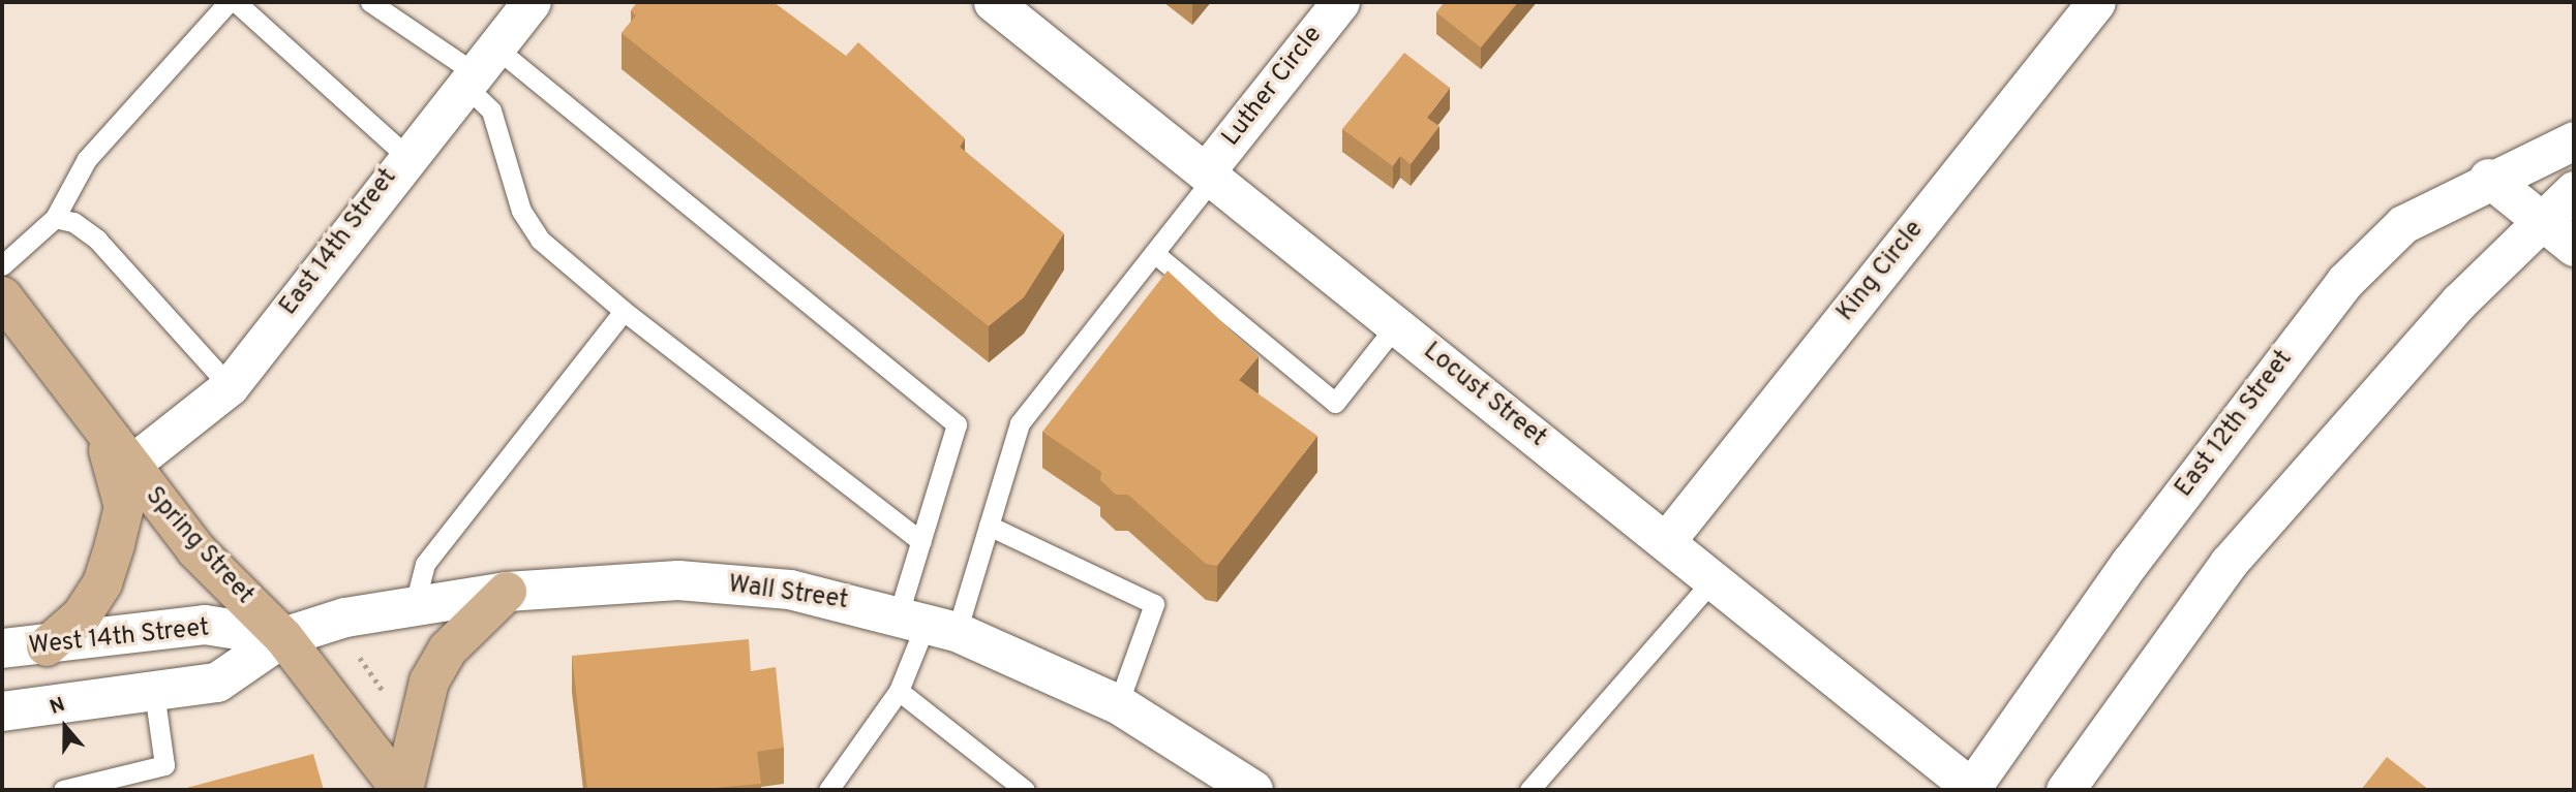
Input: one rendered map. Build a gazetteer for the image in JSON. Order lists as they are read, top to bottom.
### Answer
{
  "streets": {
    "main road": ["Spring Street"],
    "street": [
      "Luther Circle",
      "East 14th Street",
      "King Circle",
      "Locust Street",
      "East 12th Street",
      "Wall Street",
      "West 14th Street"
    ]
  },
  "crossings": [
    ["Luther Circle", "Locust Street"],
    ["East 14th Street", "Spring Street"],
    ["King Circle", "Locust Street"],
    ["Locust Street", "East 12th Street"],
    ["Spring Street", "Wall Street"],
    ["Spring Street", "West 14th Street"],
    ["Wall Street", "West 14th Street"]
  ],
  "north": "top"
}
